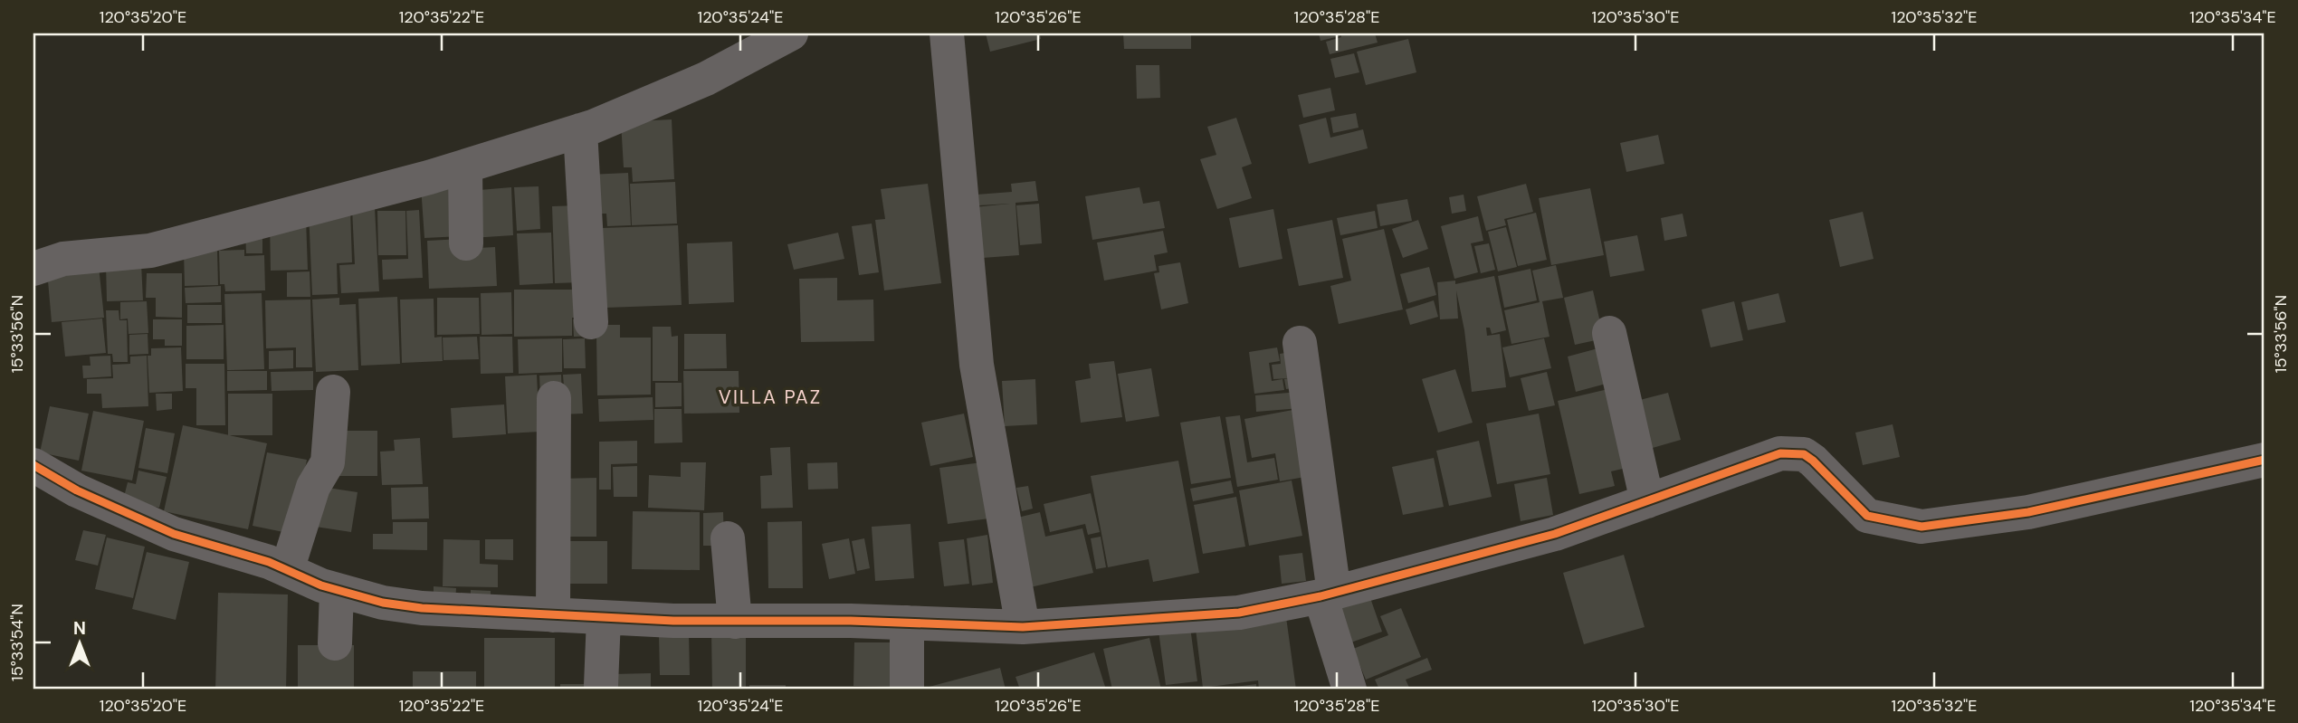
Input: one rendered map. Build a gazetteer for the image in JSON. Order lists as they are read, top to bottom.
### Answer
{
  "districts": ["VILLA PAZ"],
  "north": "top",
  "coordinates": [
    "120°35'20\"E",
    "120°35'22\"E",
    "120°35'24\"E",
    "120°35'26\"E",
    "120°35'28\"E",
    "120°35'30\"E",
    "120°35'32\"E",
    "120°35'34\"E",
    "15°33'56\"N",
    "15°33'54\"N"
  ]
}
